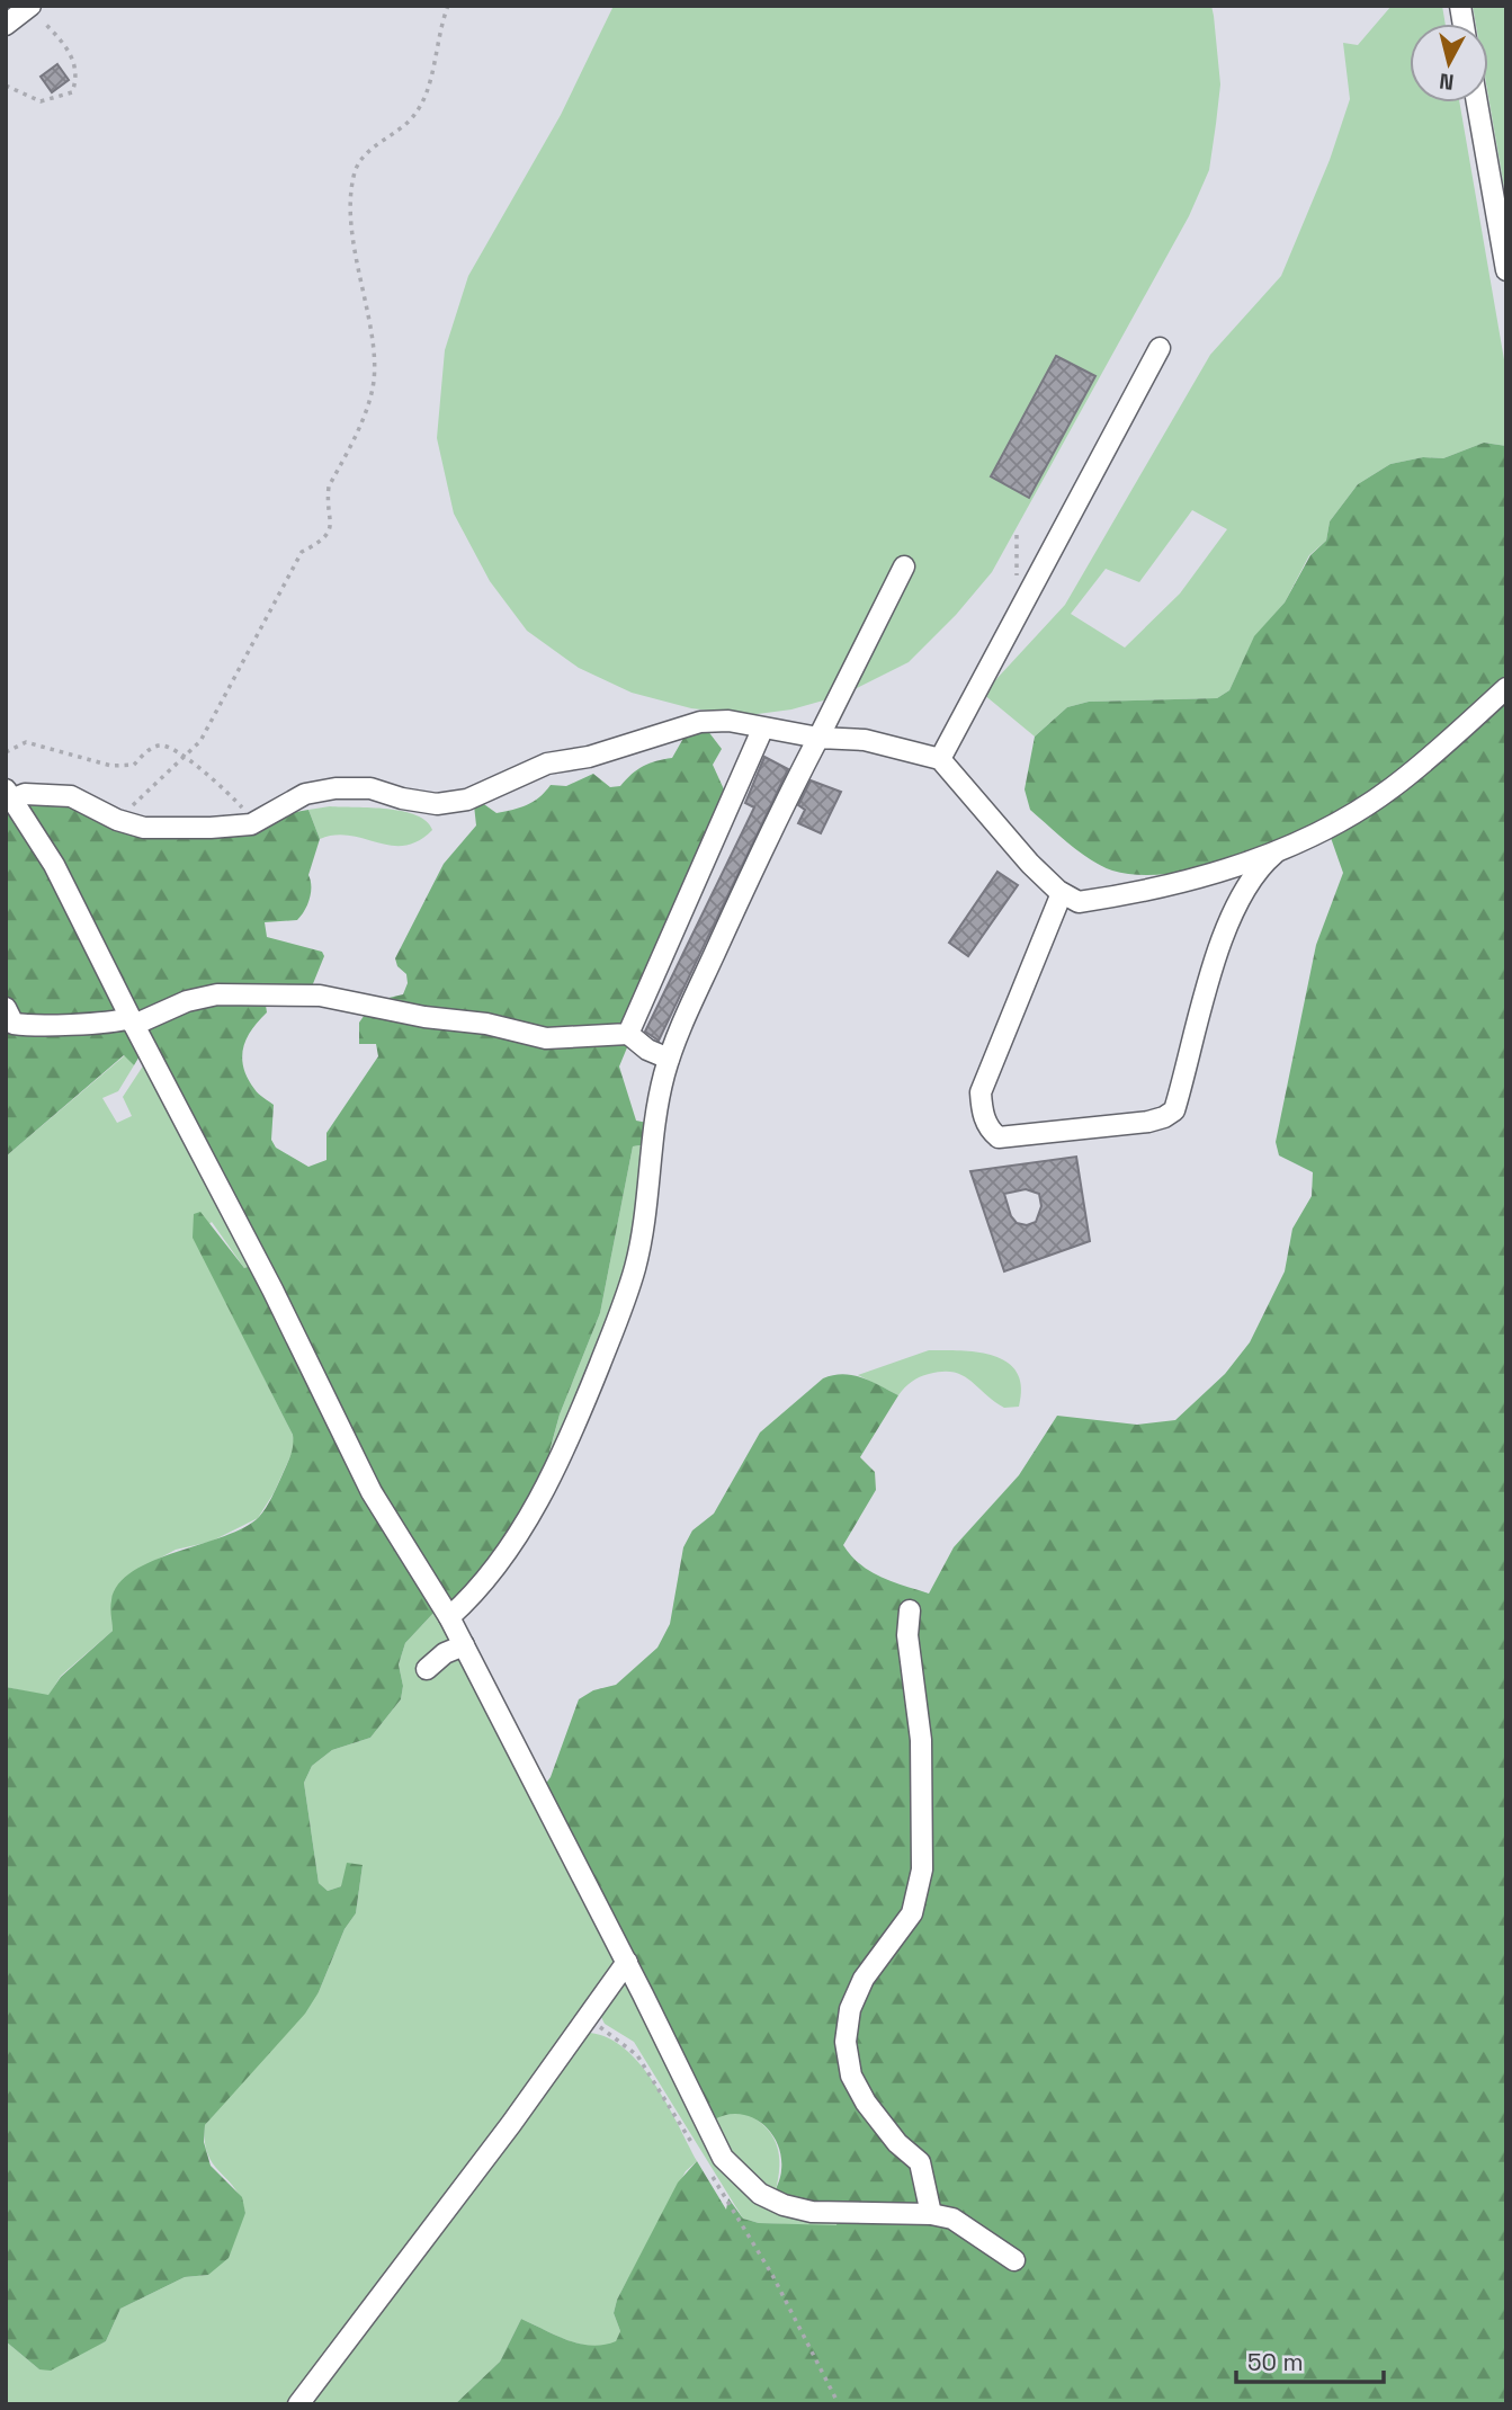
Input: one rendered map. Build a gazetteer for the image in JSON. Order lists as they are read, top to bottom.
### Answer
{
  "scale_bar": "50 m",
  "north": "bottom"
}
